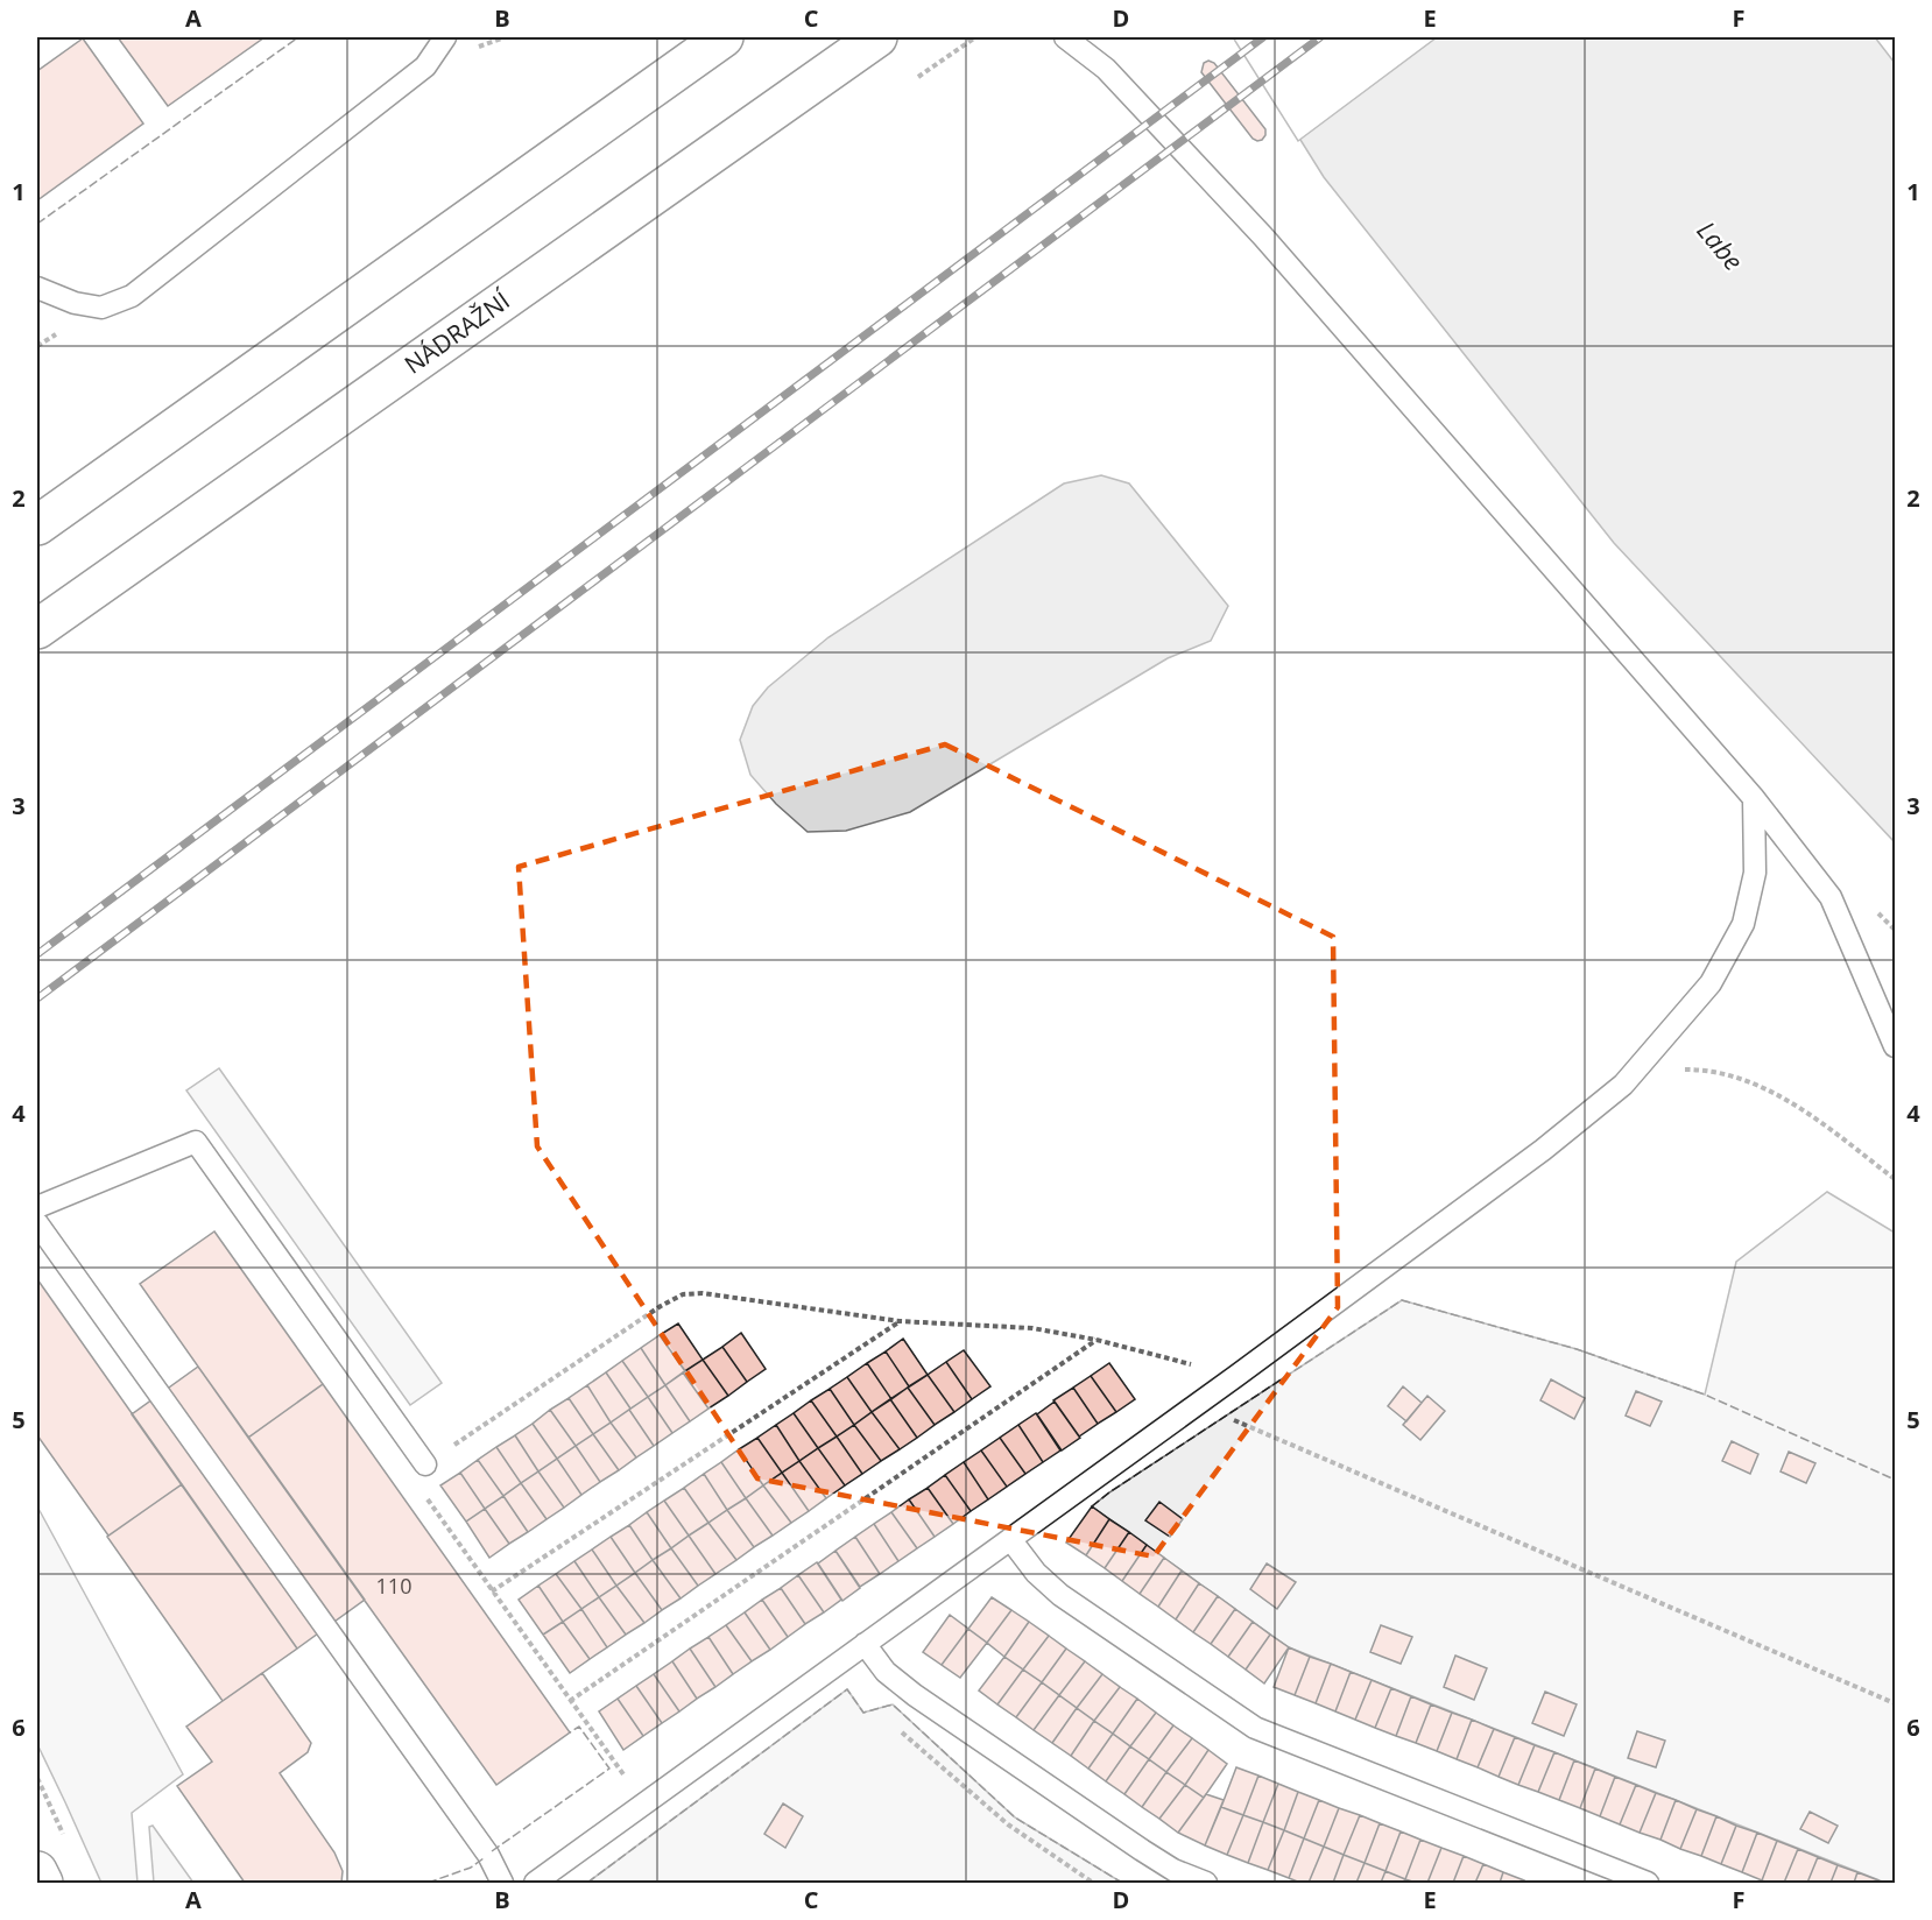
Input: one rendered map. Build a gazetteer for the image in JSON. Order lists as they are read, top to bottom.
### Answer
{
  "streets": {
    "main road": ["NÁDRAŽNÍ"]
  },
  "water": ["Labe"],
  "house_numbers": ["110"],
  "grid": {
    "columns": [
      "A",
      "B",
      "C",
      "D",
      "E",
      "F"
    ],
    "rows": [
      "1",
      "2",
      "3",
      "4",
      "5",
      "6"
    ]
  }
}
